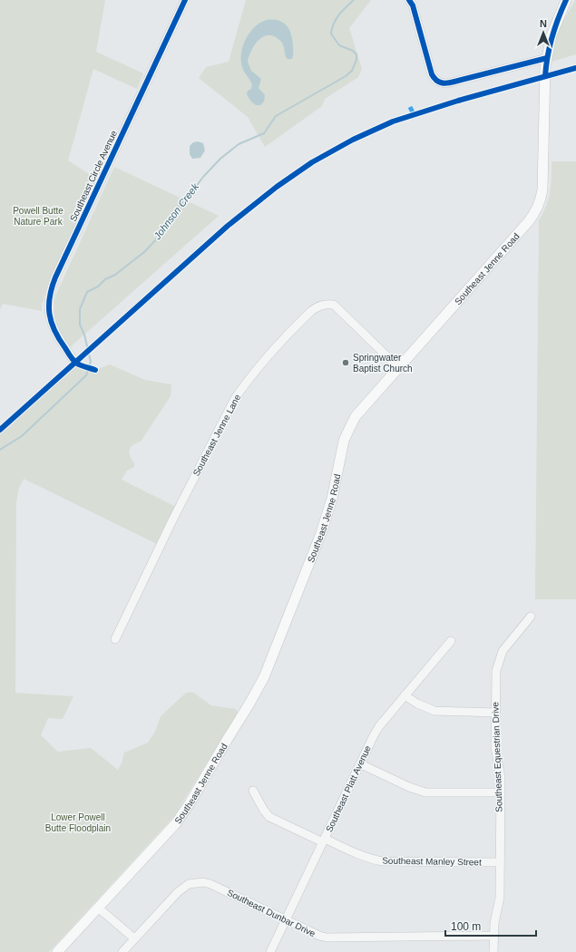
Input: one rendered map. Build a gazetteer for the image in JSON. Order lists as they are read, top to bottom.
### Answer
{
  "streets": {
    "main road": ["Southeast Jenne Road"],
    "street": [
      "Southeast Circle Avenue",
      "Southeast Jenne Lane",
      "Southeast Equestrian Drive",
      "Southeast Platt Avenue",
      "Southeast Manley Street",
      "Southeast Dunbar Drive"
    ]
  },
  "crossings": [
    ["Southeast Jenne Road", "Southeast Jenne Lane"],
    ["Southeast Equestrian Drive", "Southeast Manley Street"],
    ["Southeast Equestrian Drive", "Southeast Dunbar Drive"],
    ["Southeast Platt Avenue", "Southeast Manley Street"],
    ["Southeast Platt Avenue", "Southeast Dunbar Drive"]
  ],
  "water": ["Johnson Creek"],
  "parks": ["Powell Butte Nature Park", "Lower Powell Butte Floodplain"],
  "places": ["Springwater Baptist Church"],
  "scale_bar": "100 m",
  "north": "top"
}
